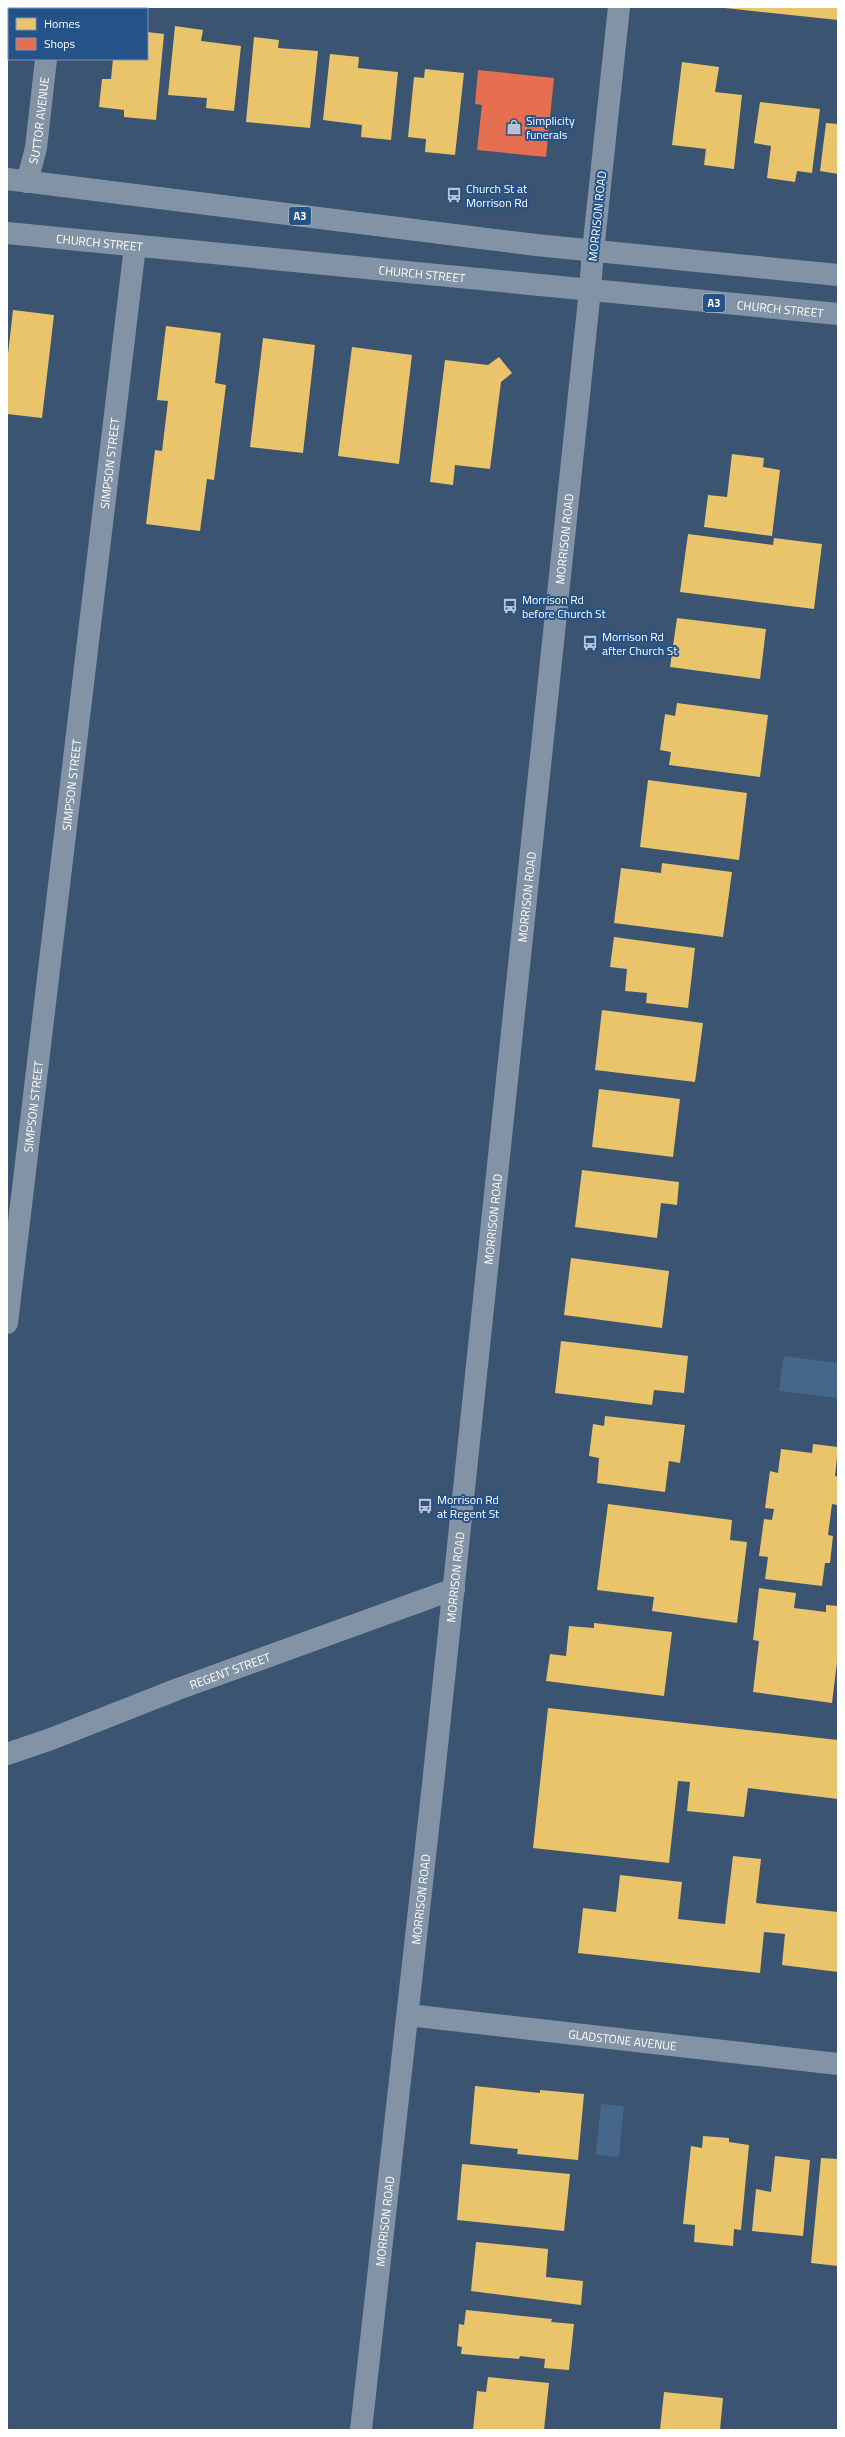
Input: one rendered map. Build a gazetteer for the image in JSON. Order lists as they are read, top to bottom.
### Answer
{
  "streets": {
    "highway": ["A3", "MORRISON ROAD", "CHURCH STREET"],
    "street": [
      "SUTTOR AVENUE",
      "SIMPSON STREET",
      "REGENT STREET",
      "GLADSTONE AVENUE"
    ]
  },
  "crossings": [
    ["SUTTOR AVENUE", "A3"],
    ["A3", "MORRISON ROAD"],
    ["MORRISON ROAD", "CHURCH STREET"],
    ["MORRISON ROAD", "REGENT STREET"],
    ["MORRISON ROAD", "GLADSTONE AVENUE"],
    ["CHURCH STREET", "SIMPSON STREET"]
  ],
  "places": {
    "shop": ["Simplicity funerals"],
    "bus stop": [
      "Church St at Morrison Rd",
      "Morrison Rd before Church St",
      "Morrison Rd after Church St",
      "Morrison Rd at Regent St"
    ]
  },
  "legend": ["Homes", "Shops"]
}
